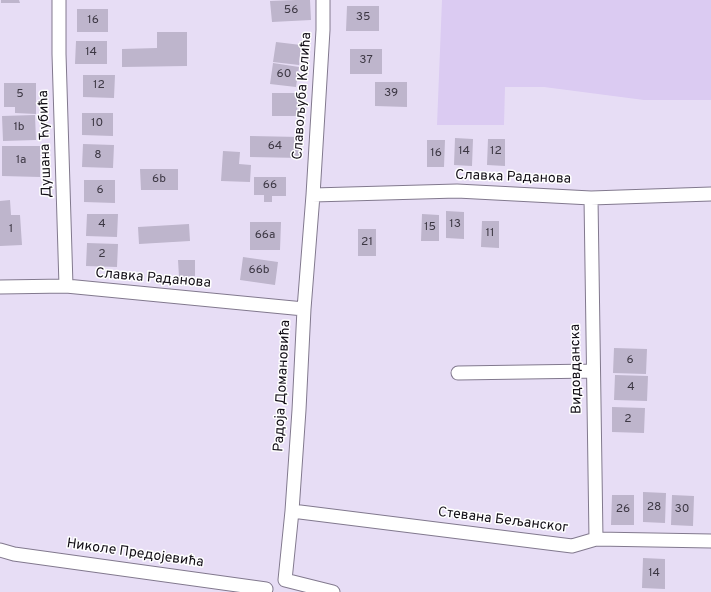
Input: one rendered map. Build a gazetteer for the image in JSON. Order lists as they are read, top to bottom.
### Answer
{
  "streets": {
    "street": [
      "Славољуба Келића",
      "Душана Ћубића",
      "Славка Раданова",
      "Видовданска",
      "Радоја Домановића",
      "Стевана Бељанског",
      "Николе Предојевића"
    ]
  },
  "crossings": [
    ["Славољуба Келића", "Славка Раданова"],
    ["Славољуба Келића", "Радоја Домановића"],
    ["Душана Ћубића", "Славка Раданова"],
    ["Славка Раданова", "Видовданска"],
    ["Славка Раданова", "Радоја Домановића"],
    ["Видовданска", "Стевана Бељанског"],
    ["Радоја Домановића", "Стевана Бељанског"]
  ],
  "house_numbers": [
    "56",
    "35",
    "16",
    "14",
    "37",
    "60",
    "12",
    "39",
    "5",
    "10",
    "1b",
    "64",
    "14",
    "12",
    "16",
    "8",
    "1a",
    "6b",
    "66",
    "6",
    "4",
    "13",
    "15",
    "1",
    "11",
    "66a",
    "21",
    "2",
    "66b",
    "6",
    "4",
    "2",
    "28",
    "26",
    "30",
    "14"
  ]
}
